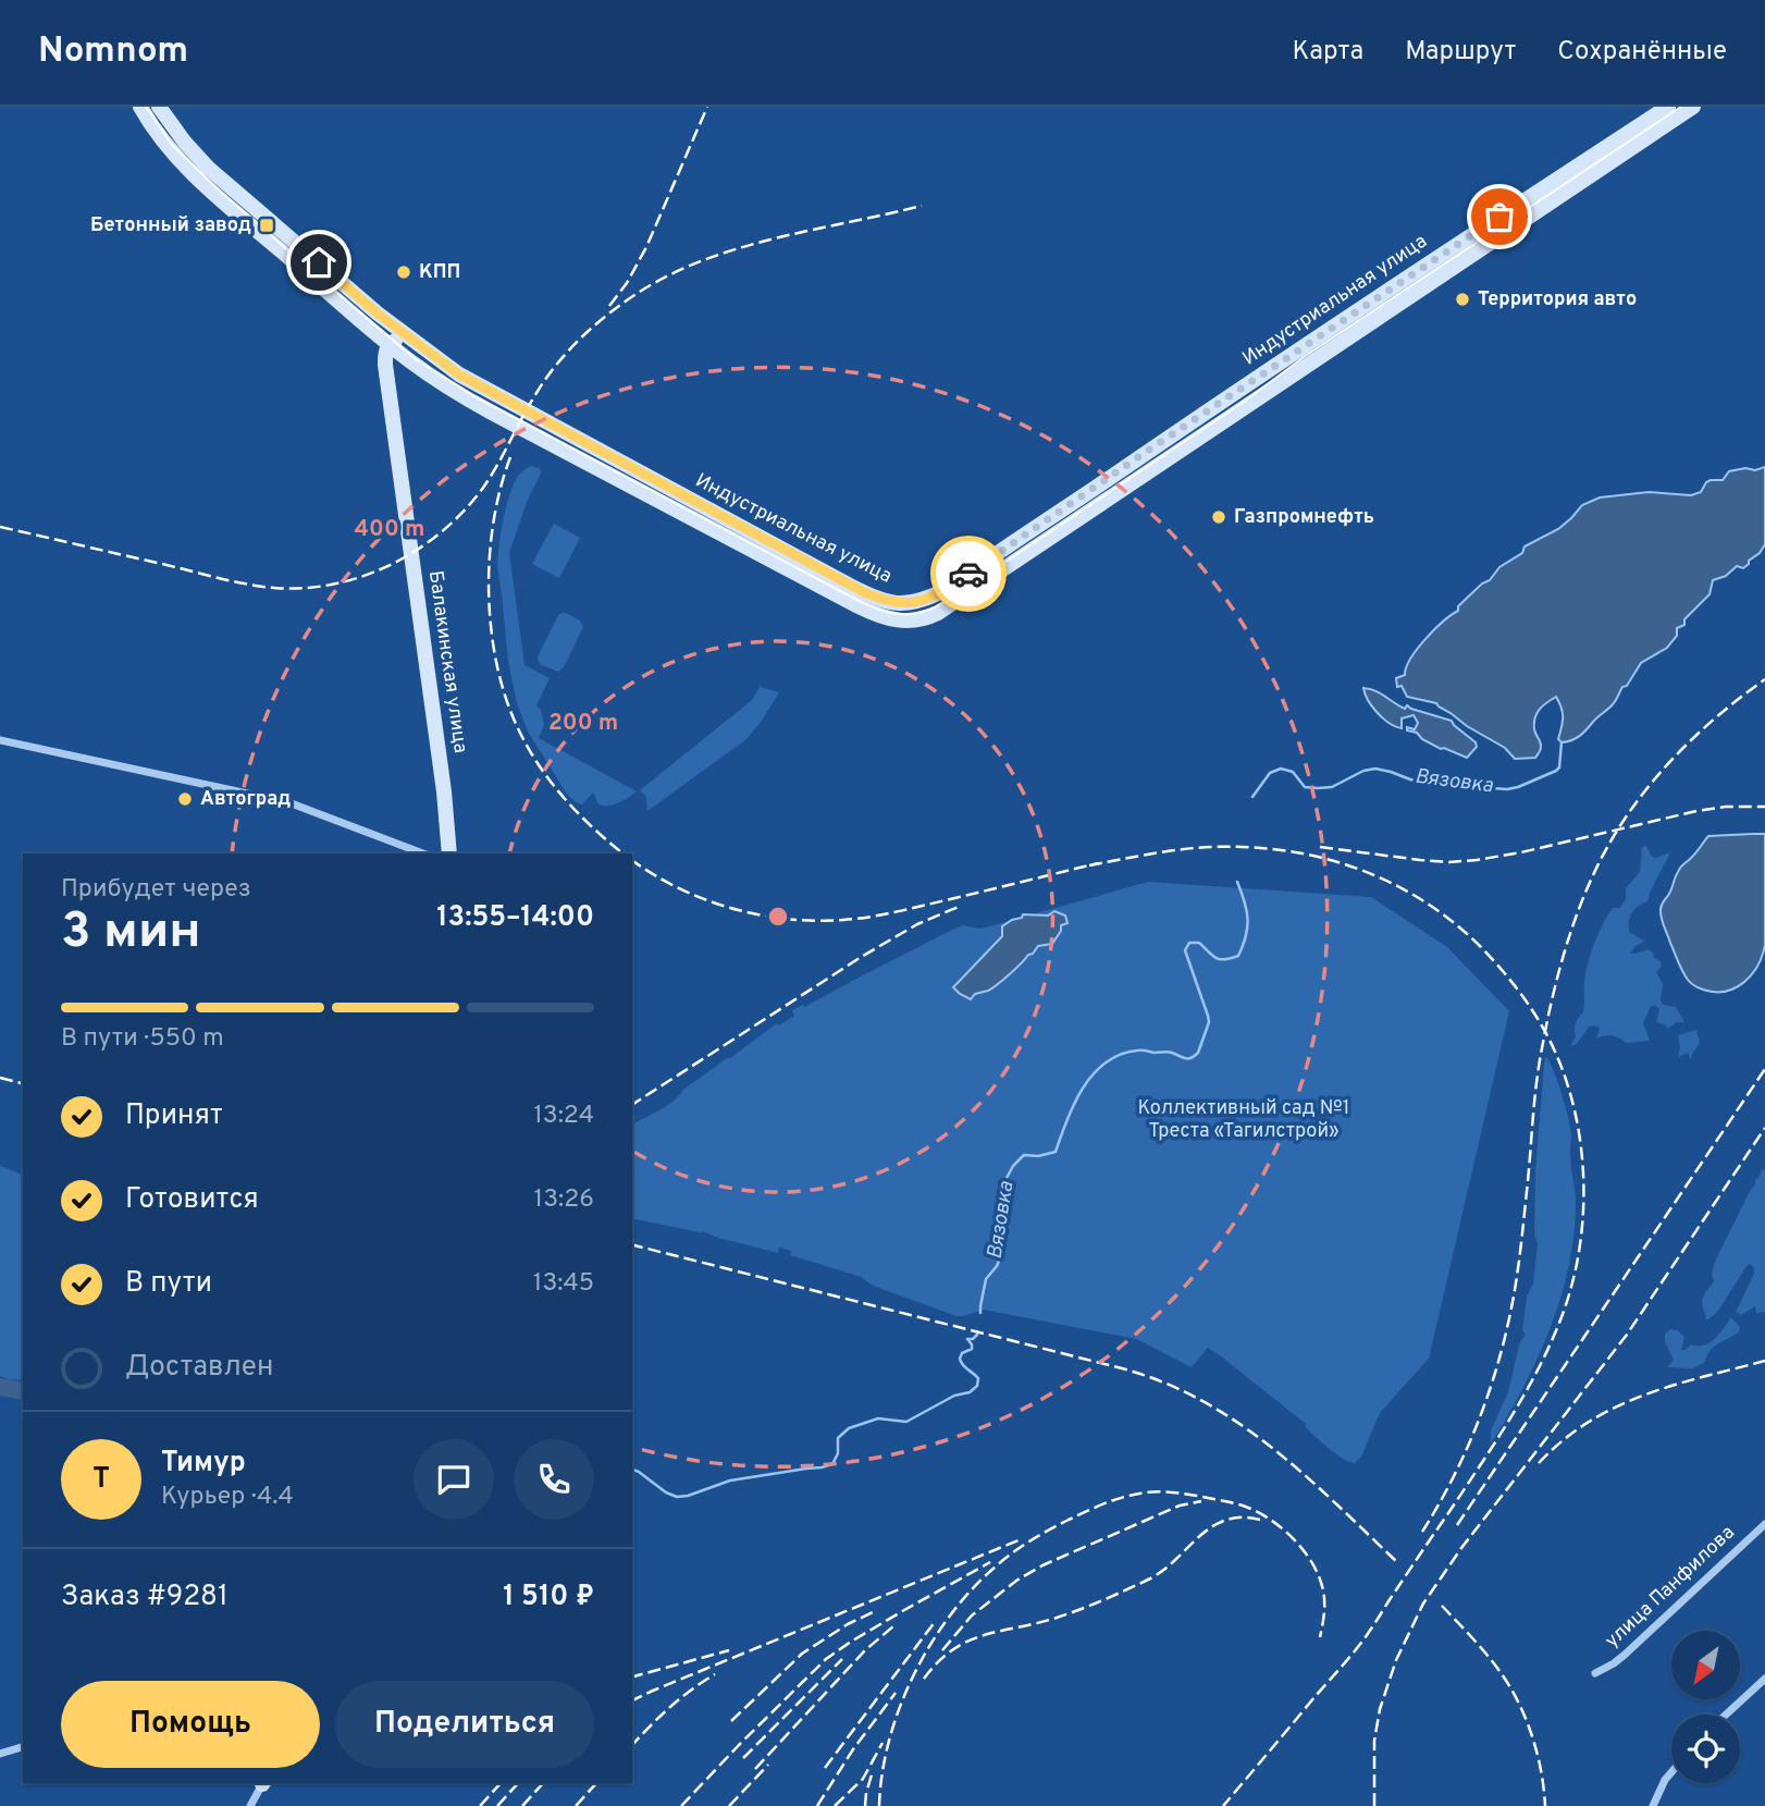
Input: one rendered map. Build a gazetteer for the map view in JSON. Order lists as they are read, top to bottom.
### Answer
{
  "streets": {
    "main road": ["Индустриальная улица", "Балакинская улица"],
    "street": ["улица Панфилова"]
  },
  "crossings": [
    ["Индустриальная улица", "Балакинская улица"]
  ],
  "water": ["Вязовка"],
  "parks": ["Коллективный сад №1 Треста «Тагилстрой»"],
  "places": {
    "transit": ["Бетонный завод"],
    "other": [
      "КПП",
      "Территория авто",
      "Газпромнефть",
      "Автоград"
    ]
  },
  "north": "bottom left",
  "page": {
    "header": "Nomnom",
    "nav": ["Карта", "Маршрут", "Сохранённые"],
    "heading": ["3 мин", "Прибудет через", "13:55–14:00"],
    "panel": [
      "Тимур",
      "Курьер · 4.4",
      "Заказ #9281",
      "1 510 ₽"
    ],
    "bar": "В пути · 550 m",
    "list": [
      ["Принят", "13:24"],
      ["Готовится", "13:26"],
      ["В пути", "13:45"],
      "Доставлен"
    ],
    "round": "Т",
    "buttons": ["Помощь", "Поделиться"]
  },
  "rings": ["400 m", "200 m"]
}
